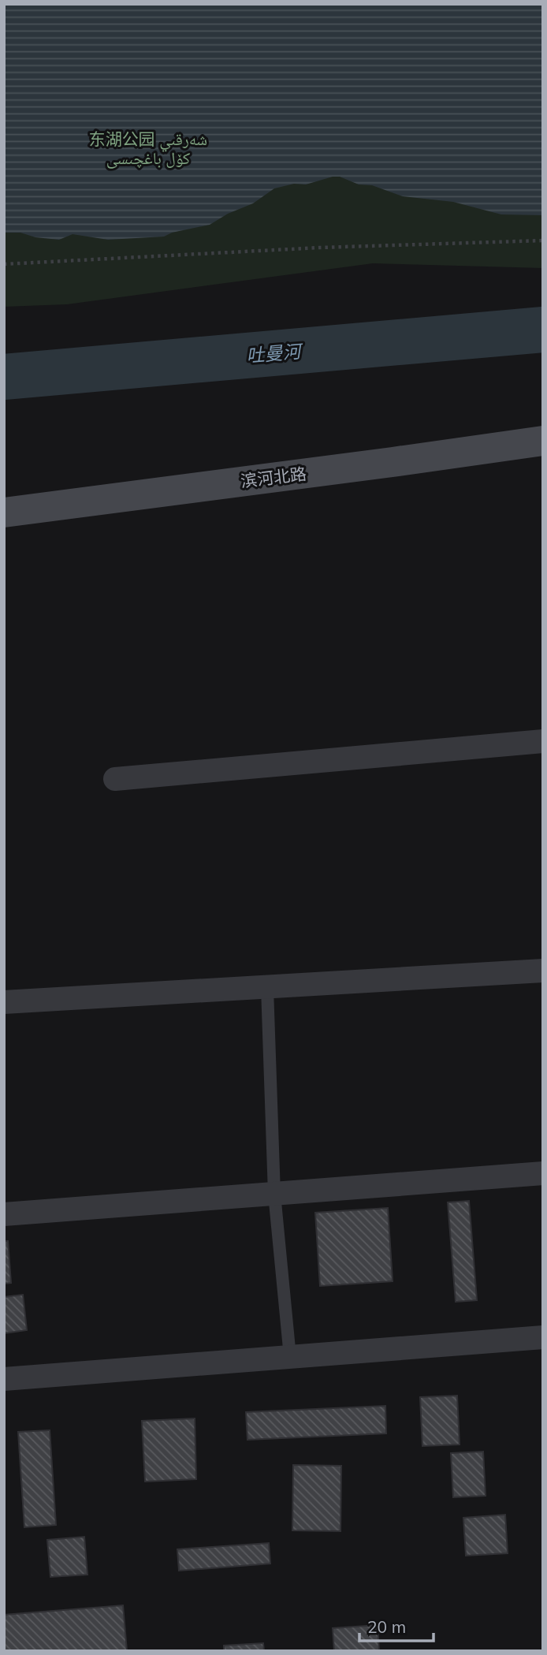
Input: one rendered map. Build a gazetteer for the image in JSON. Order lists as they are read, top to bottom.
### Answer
{
  "streets": {
    "main road": ["滨河北路"]
  },
  "water": ["吐曼河"],
  "parks": ["东湖公园 شەرقىي كۆل باغچىسى"],
  "scale_bar": "20 m"
}
